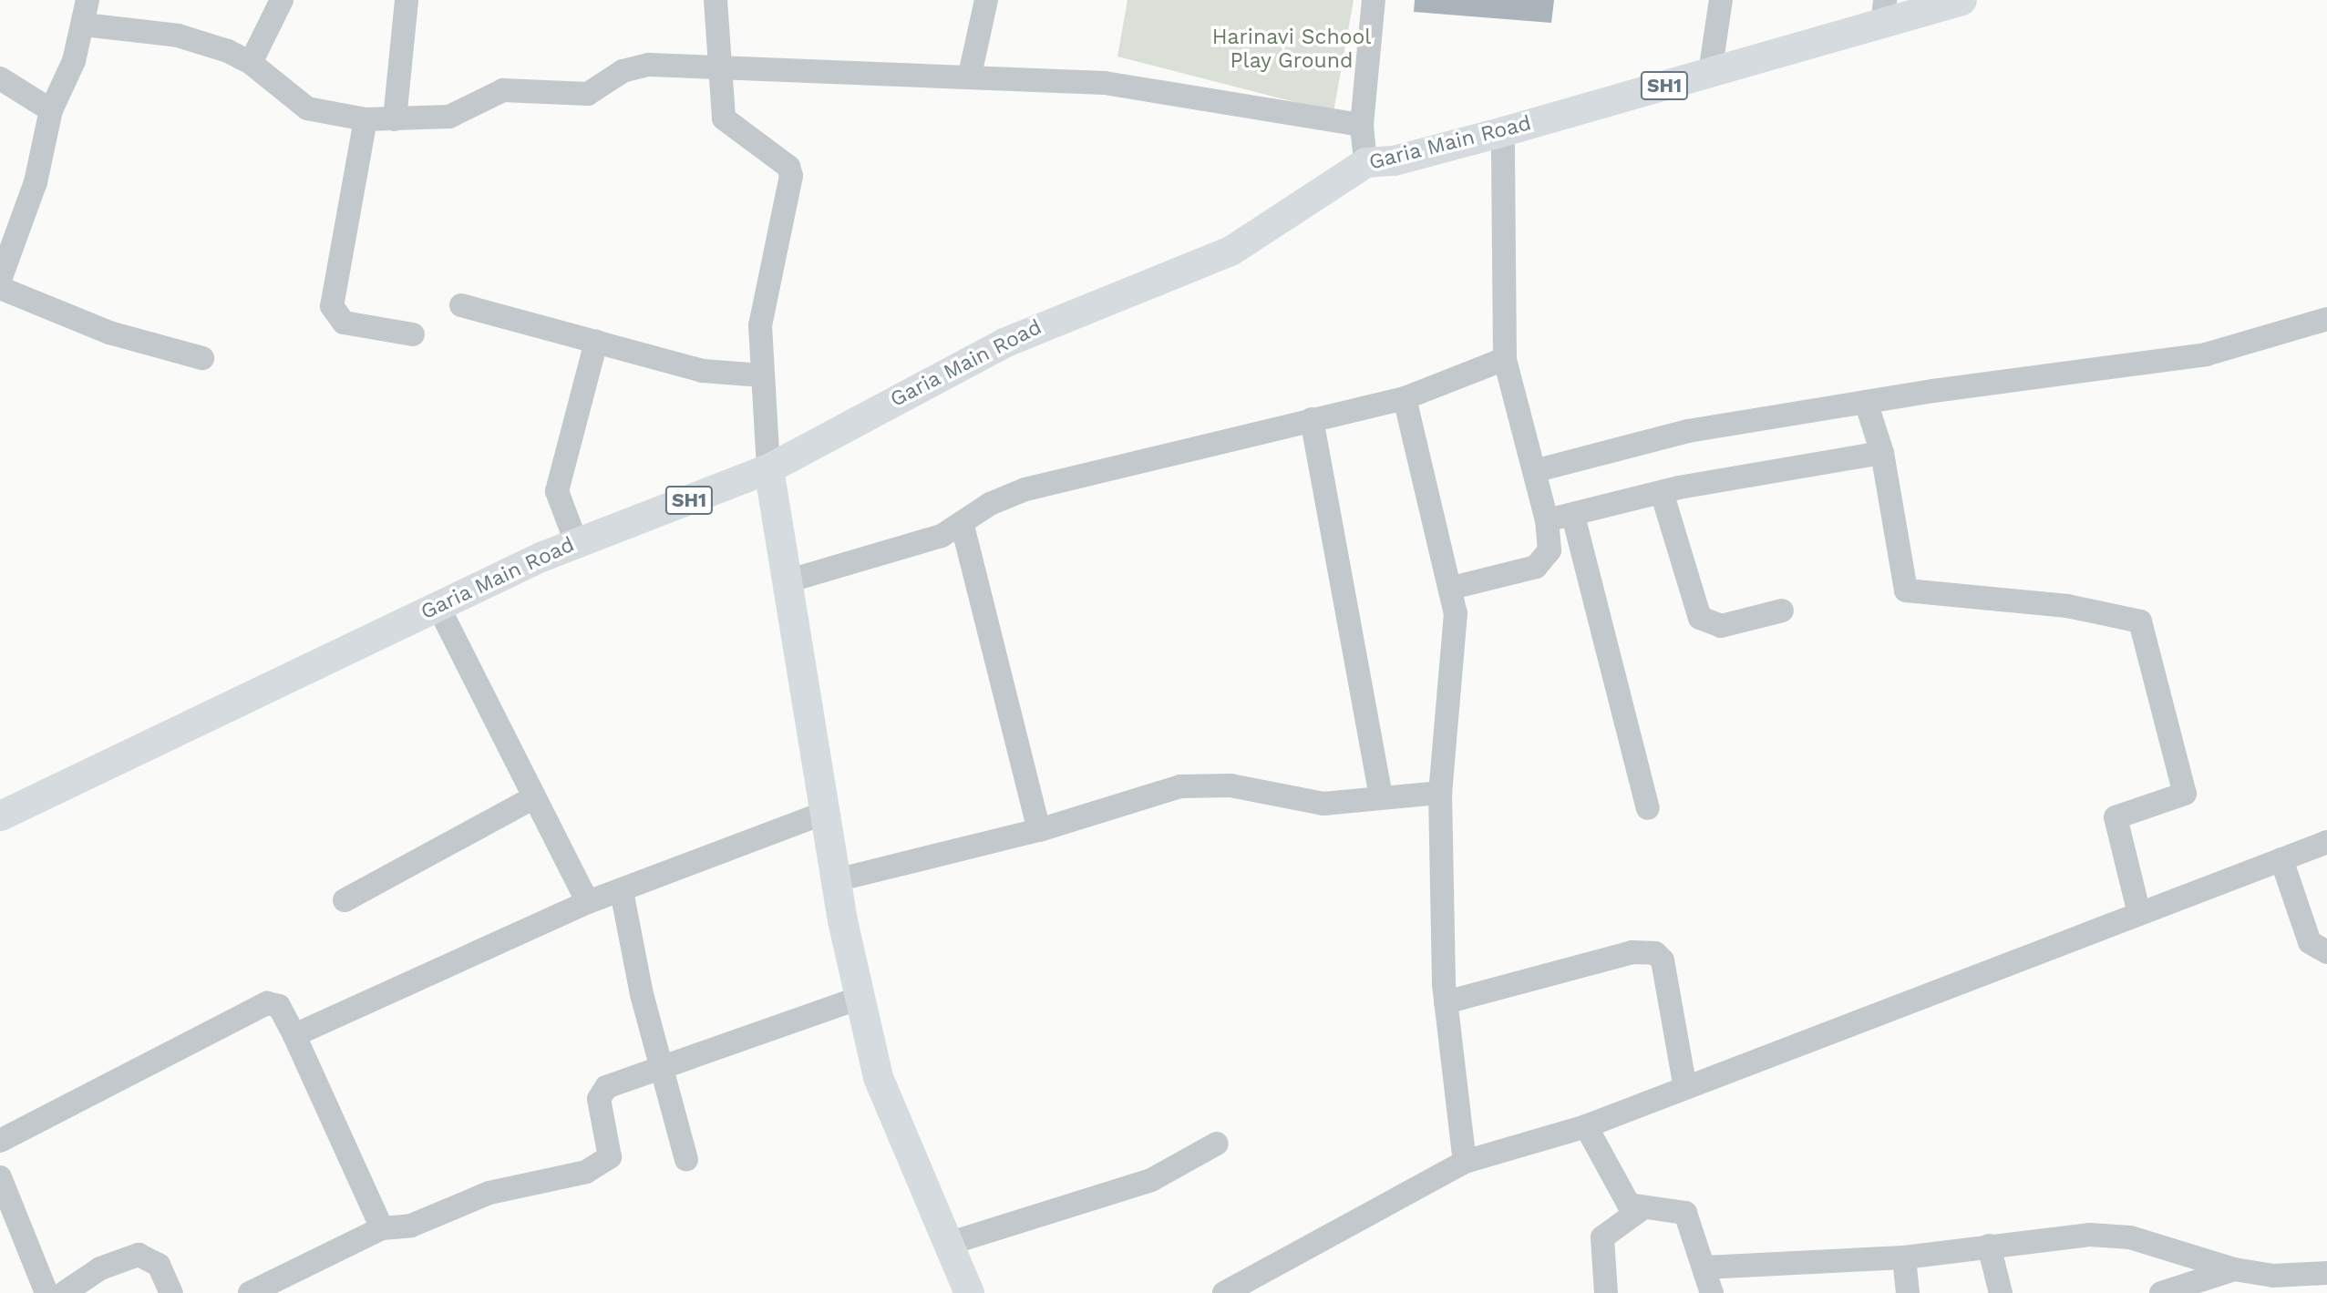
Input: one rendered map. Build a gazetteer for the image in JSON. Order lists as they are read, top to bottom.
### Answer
{
  "streets": {
    "main road": ["SH1", "Garia Main Road"]
  },
  "parks": ["Harinavi School Play Ground"]
}
